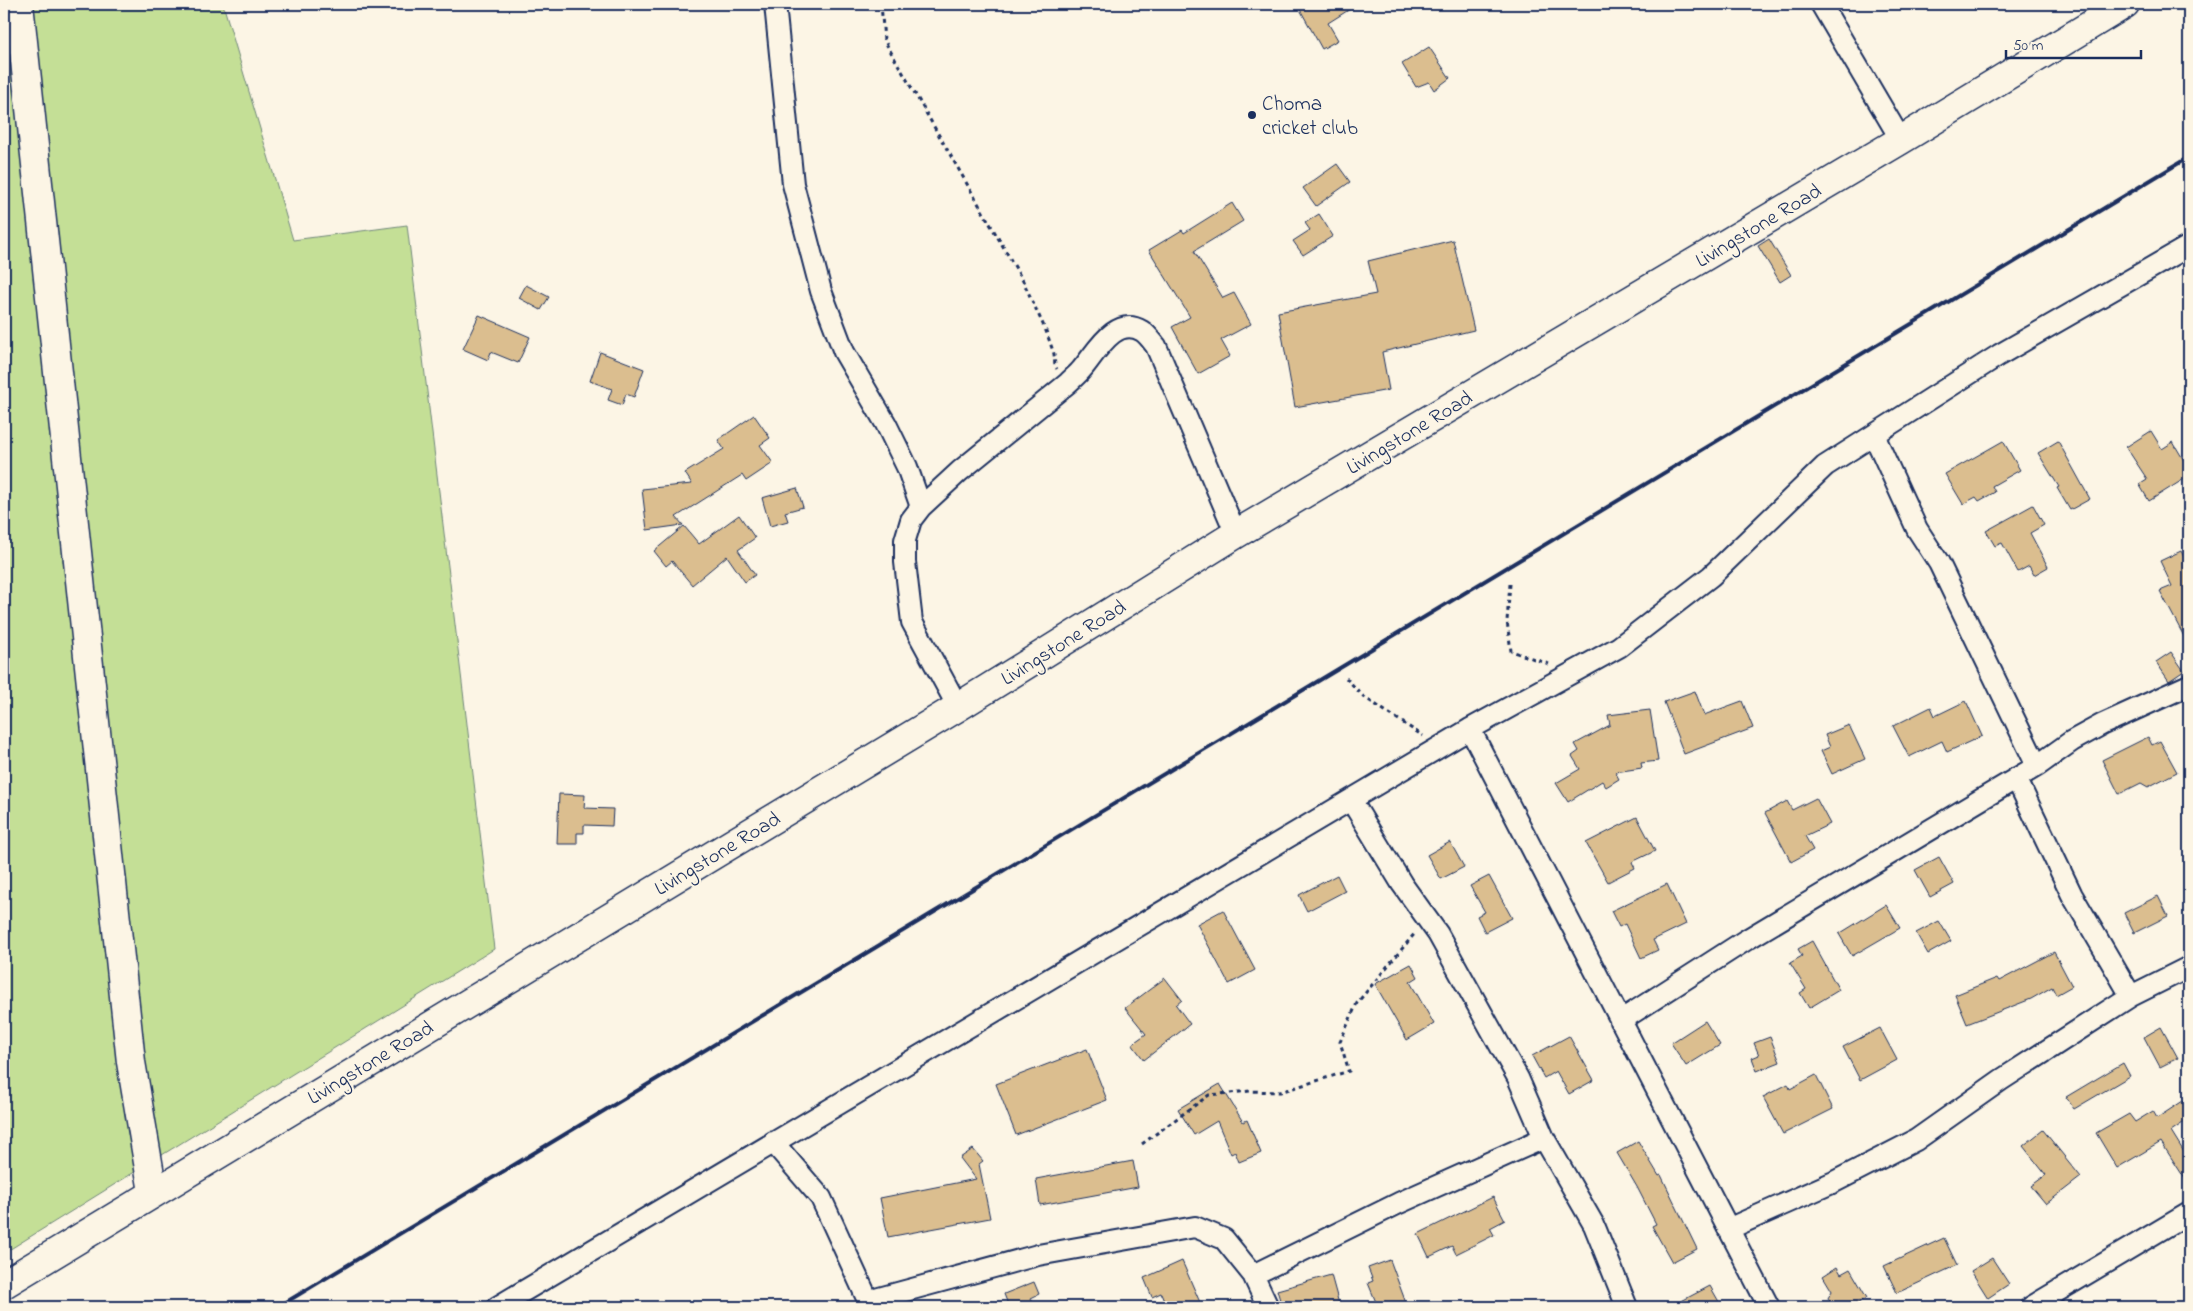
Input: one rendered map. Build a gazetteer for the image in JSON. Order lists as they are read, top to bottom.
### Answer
{
  "streets": {
    "main road": ["Livingstone Road"]
  },
  "places": ["Choma cricket club"],
  "scale_bar": "50 m"
}
